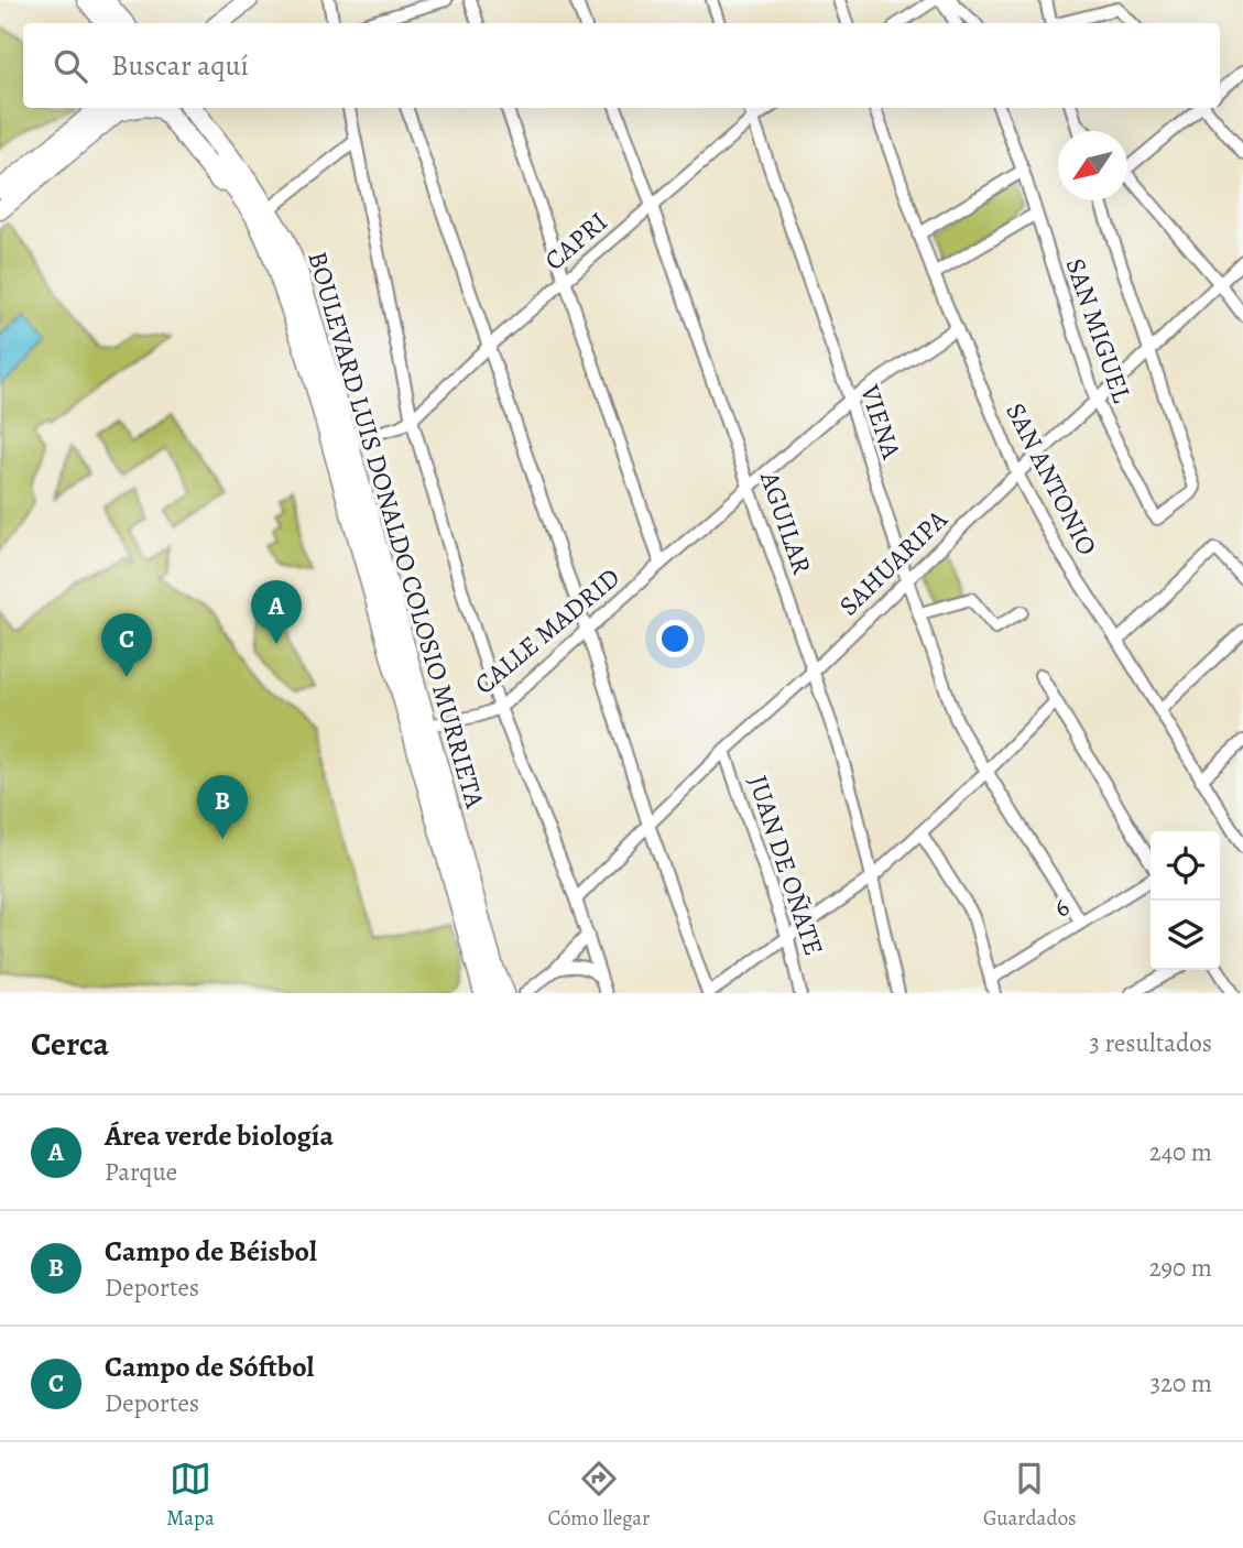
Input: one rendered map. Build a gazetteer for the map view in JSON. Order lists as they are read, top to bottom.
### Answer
{
  "streets": {
    "main road": ["BOULEVARD LUIS DONALDO COLOSIO MURRIETA"],
    "street": [
      "CAPRI",
      "SAN MIGUEL",
      "VIENA",
      "SAN ANTONIO",
      "AGUILAR",
      "SAHUARIPA",
      "CALLE MADRID",
      "JUAN DE OÑATE",
      "6"
    ]
  },
  "crossings": [
    ["CAPRI", "VIENA"],
    ["CAPRI", "AGUILAR"],
    ["SAN MIGUEL", "SAHUARIPA"],
    ["VIENA", "SAHUARIPA"],
    ["VIENA", "CALLE MADRID"],
    ["VIENA", "6"],
    ["SAN ANTONIO", "SAHUARIPA"],
    ["SAN ANTONIO", "CALLE MADRID"],
    ["AGUILAR", "SAHUARIPA"],
    ["AGUILAR", "CALLE MADRID"],
    ["BOULEVARD LUIS DONALDO COLOSIO MURRIETA", "CALLE MADRID"],
    ["SAHUARIPA", "JUAN DE OÑATE"]
  ],
  "north": "bottom left",
  "page": {
    "search": "Buscar aquí",
    "pins": ["A", "C", "B"],
    "heading": ["Cerca", "3 resultados"],
    "list": [
      {
        "mark": "A",
        "name": "Área verde biología",
        "note": "Parque",
        "value": "240 m"
      },
      {
        "mark": "B",
        "name": "Campo de Béisbol",
        "note": "Deportes",
        "value": "290 m"
      },
      {
        "mark": "C",
        "name": "Campo de Sóftbol",
        "note": "Deportes",
        "value": "320 m"
      }
    ],
    "nav": ["Mapa", "Cómo llegar", "Guardados"]
  }
}
